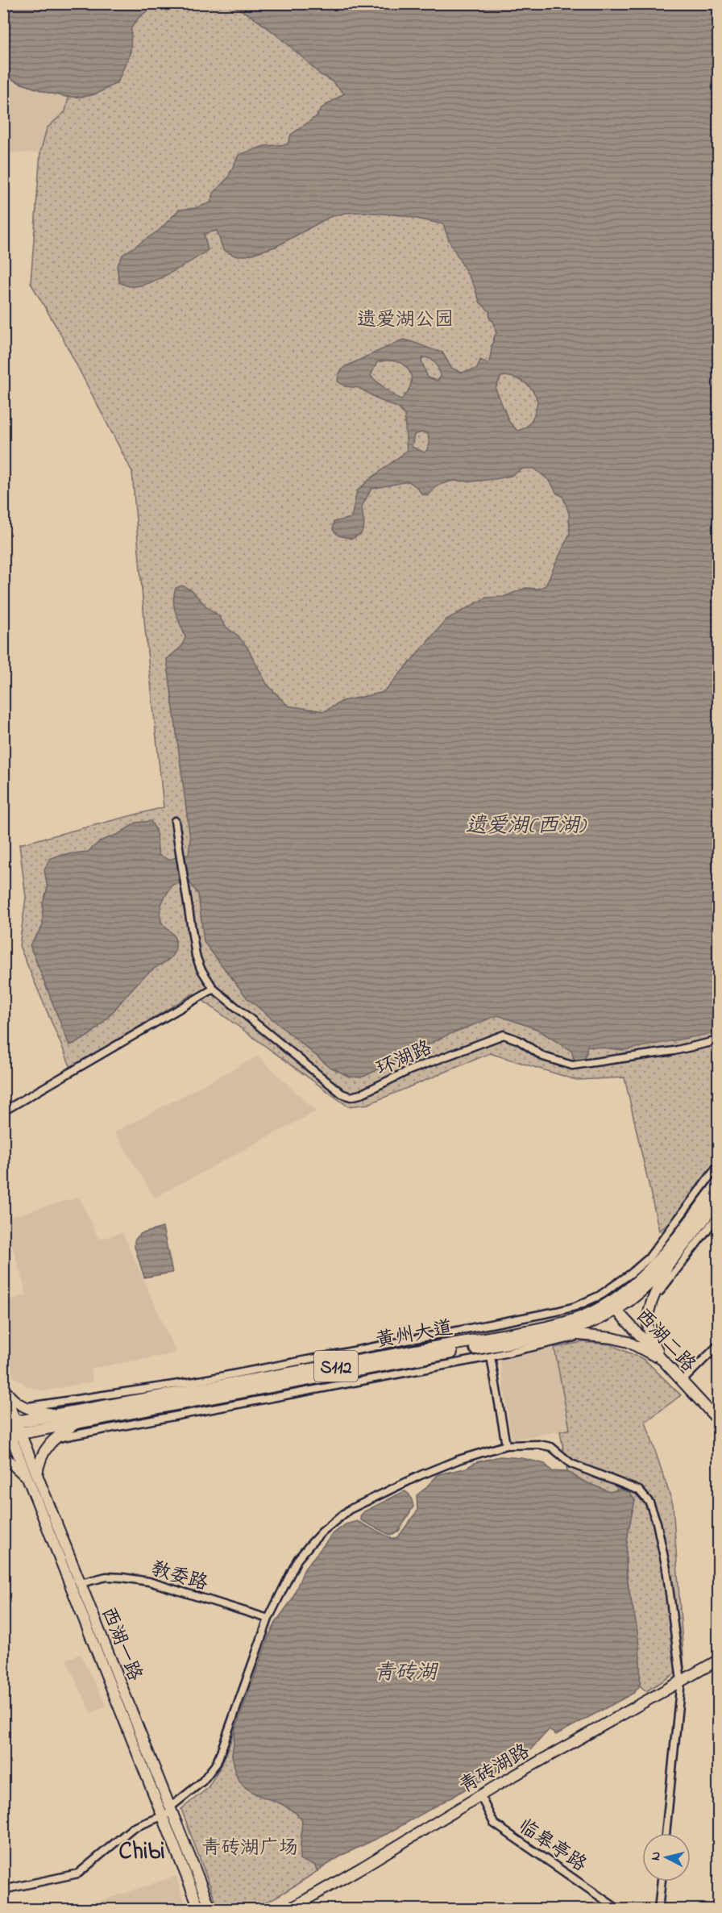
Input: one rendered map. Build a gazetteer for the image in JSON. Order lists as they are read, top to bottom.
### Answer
{
  "streets": {
    "main road": [
      "黄州大道",
      "西湖二路",
      "S112",
      "西湖一路",
      "青砖湖路"
    ],
    "street": ["环湖路", "教委路", "临皋亭路"]
  },
  "crossings": [
    ["黄州大道", "西湖二路"],
    ["黄州大道", "西湖一路"],
    ["教委路", "西湖一路"],
    ["青砖湖路", "临皋亭路"]
  ],
  "districts": ["Chibi"],
  "water": ["遗爱湖(西湖)", "青砖湖"],
  "parks": ["遗爱湖公园", "青砖湖广场"],
  "north": "left"
}
